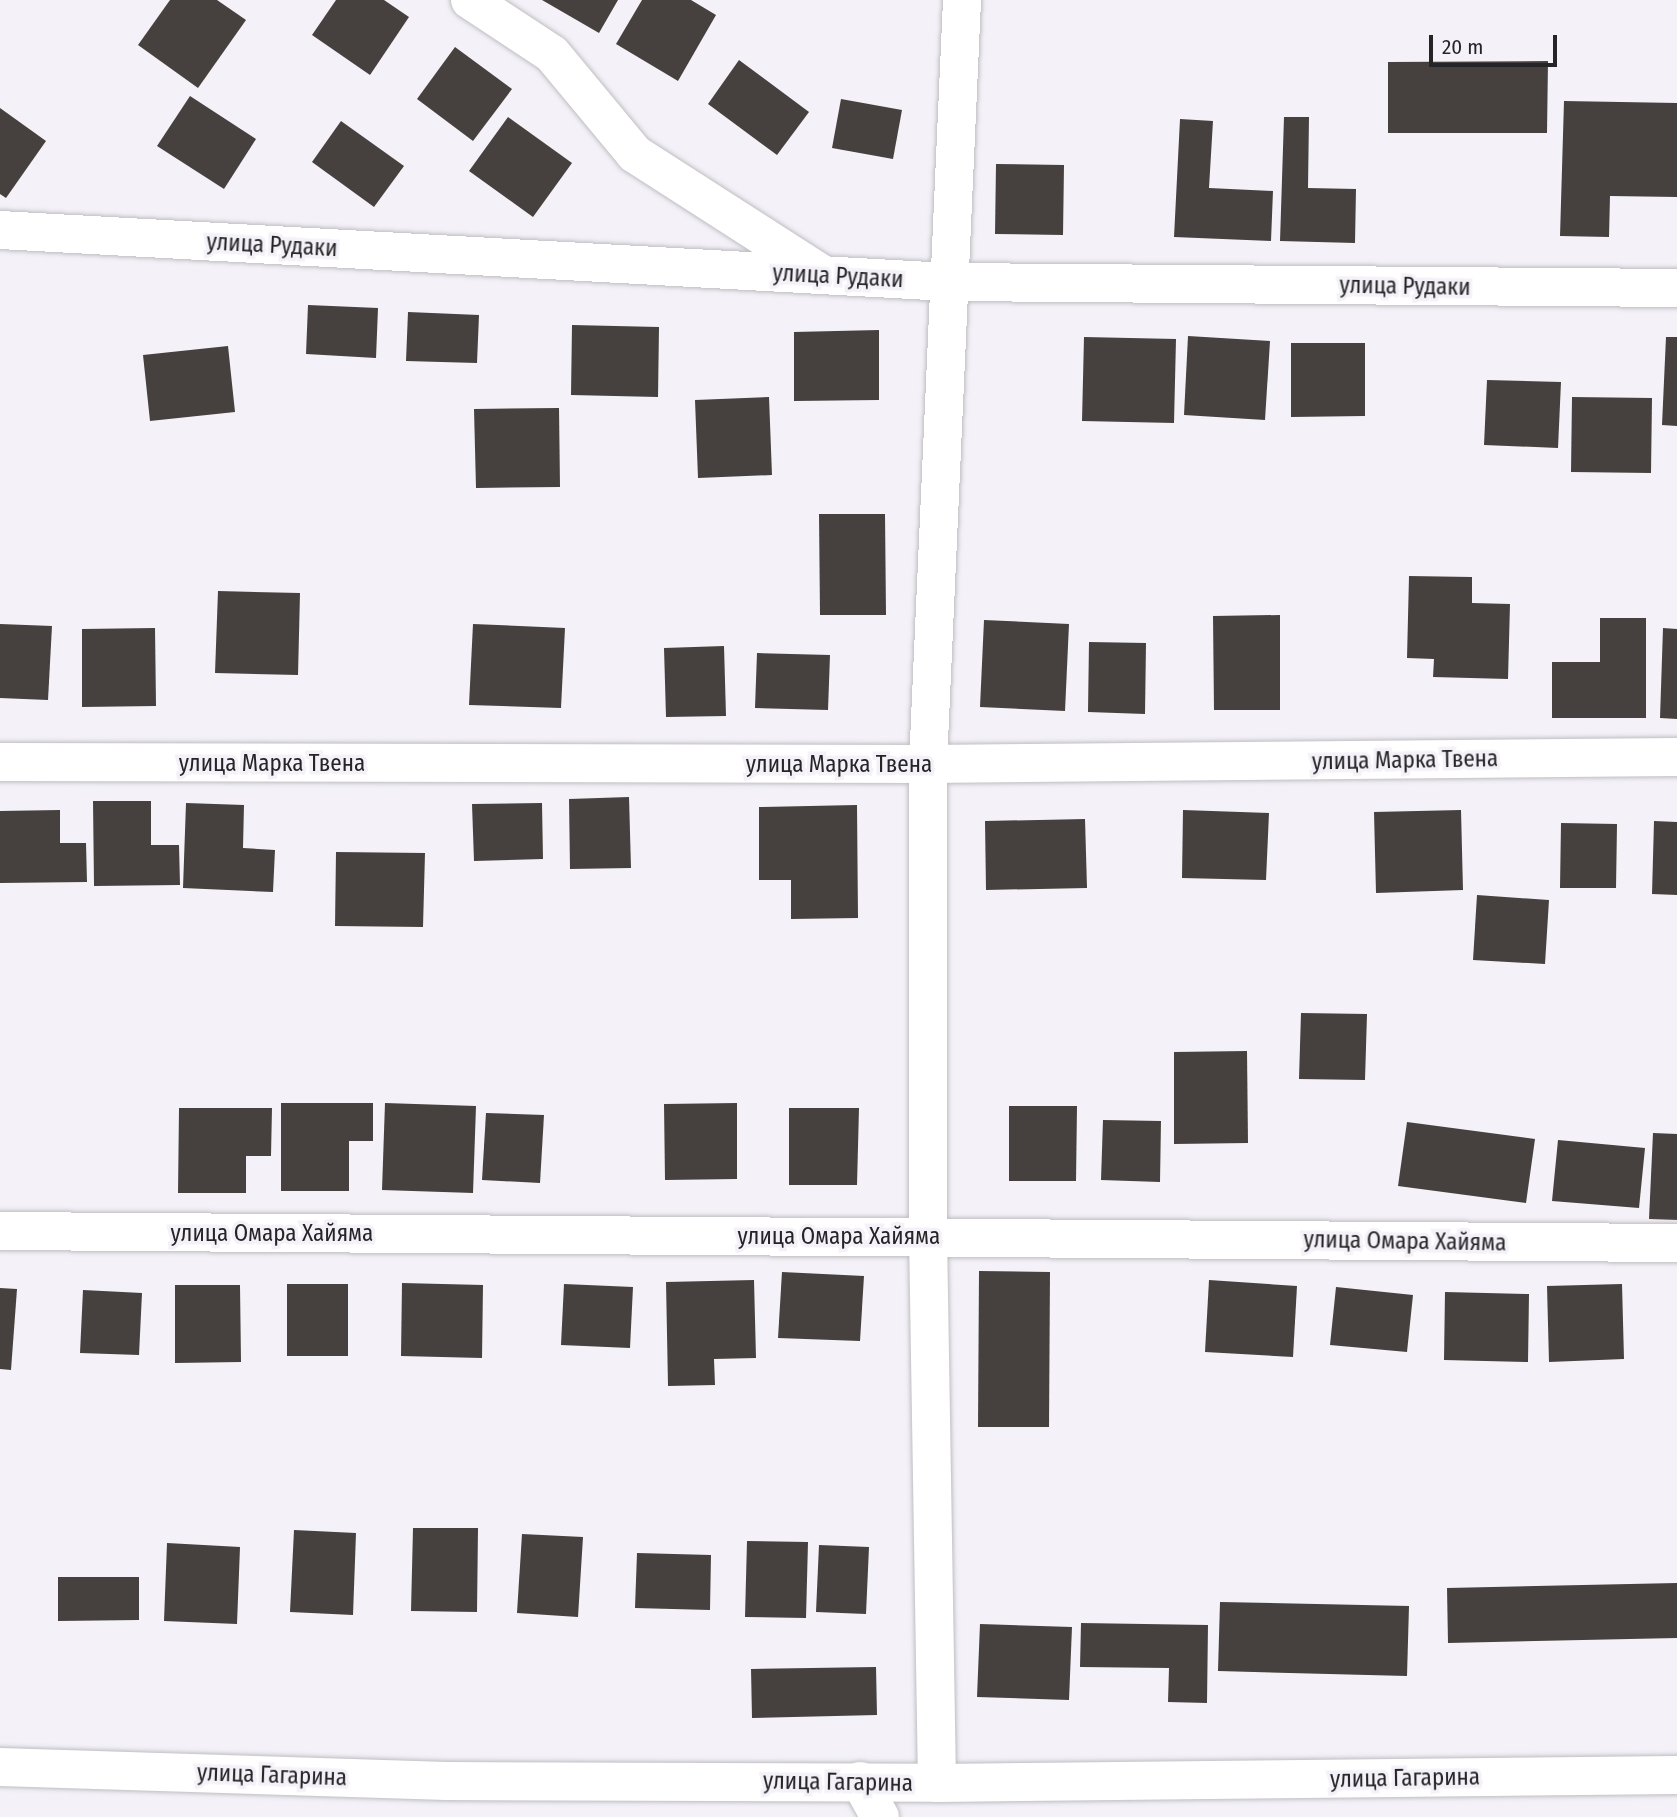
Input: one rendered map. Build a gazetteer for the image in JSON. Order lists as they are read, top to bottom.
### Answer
{
  "streets": {
    "street": [
      "улица Рудаки",
      "улица Марка Твена",
      "улица Омара Хайяма",
      "улица Гагарина"
    ]
  },
  "scale_bar": "20 m"
}
